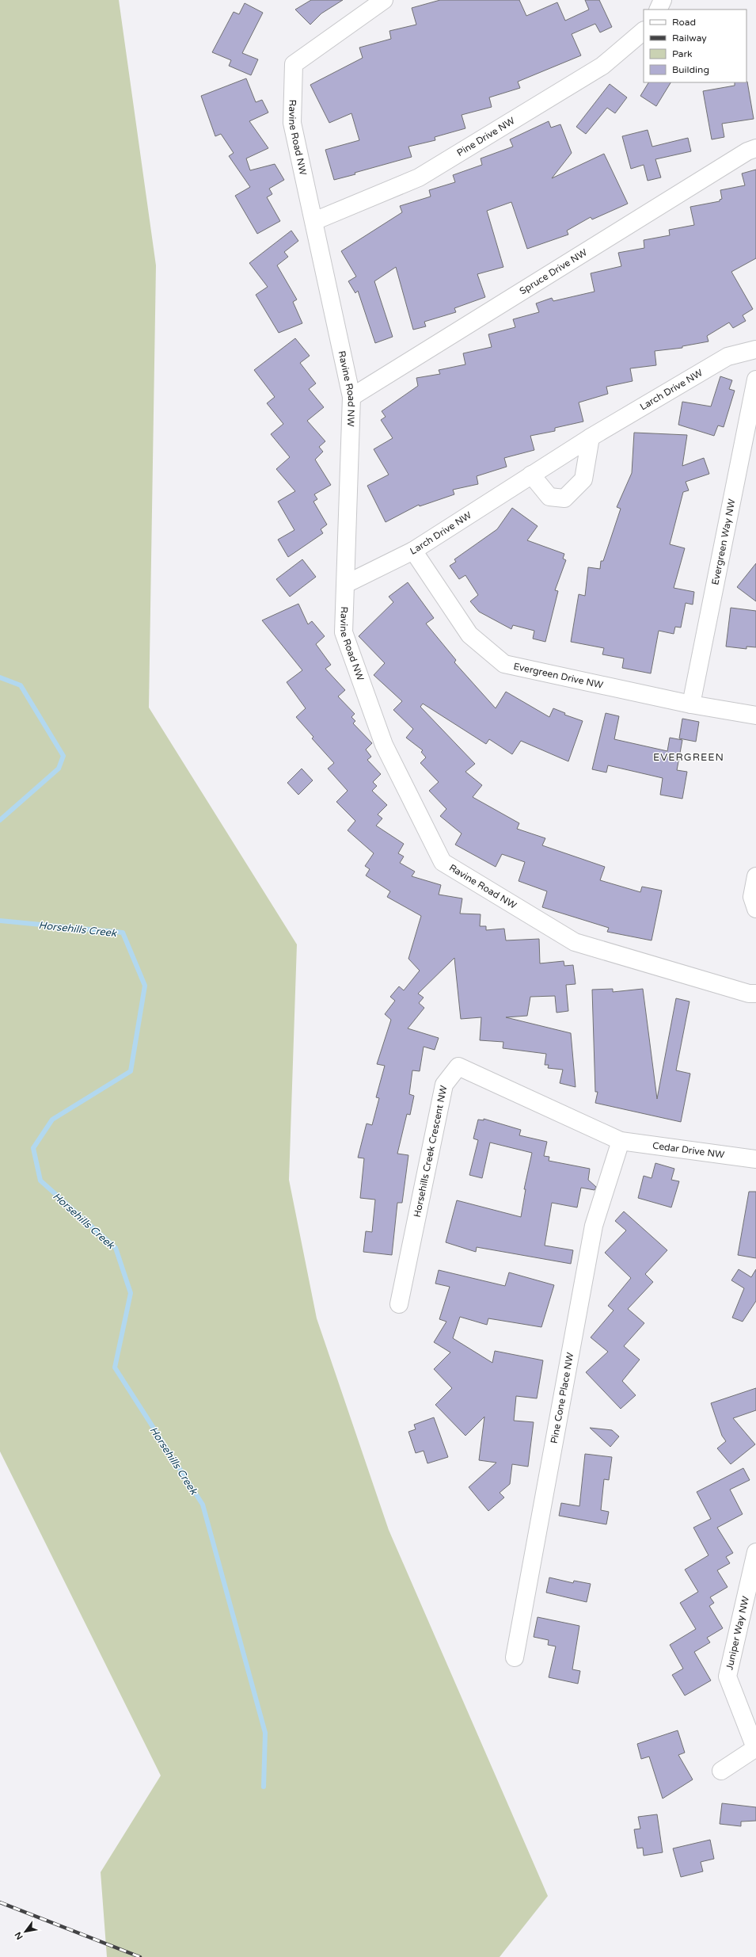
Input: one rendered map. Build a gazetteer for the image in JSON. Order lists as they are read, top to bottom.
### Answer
{
  "streets": {
    "street": [
      "Pine Drive NW",
      "Ravine Road NW",
      "Spruce Drive NW",
      "Larch Drive NW",
      "Evergreen Way NW",
      "Evergreen Drive NW",
      "Cedar Drive NW",
      "Horsehills Creek Crescent NW",
      "Pine Cone Place NW",
      "Juniper Way NW"
    ]
  },
  "crossings": [
    ["Pine Drive NW", "Ravine Road NW"],
    ["Ravine Road NW", "Spruce Drive NW"],
    ["Ravine Road NW", "Larch Drive NW"],
    ["Larch Drive NW", "Evergreen Drive NW"],
    ["Evergreen Way NW", "Evergreen Drive NW"],
    ["Cedar Drive NW", "Horsehills Creek Crescent NW"],
    ["Cedar Drive NW", "Pine Cone Place NW"],
    ["Horsehills Creek Crescent NW", "Pine Cone Place NW"]
  ],
  "districts": ["EVERGREEN"],
  "water": ["Horsehills Creek"],
  "legend": [
    "Road",
    "Railway",
    "Park",
    "Building"
  ],
  "north": "bottom left"
}
